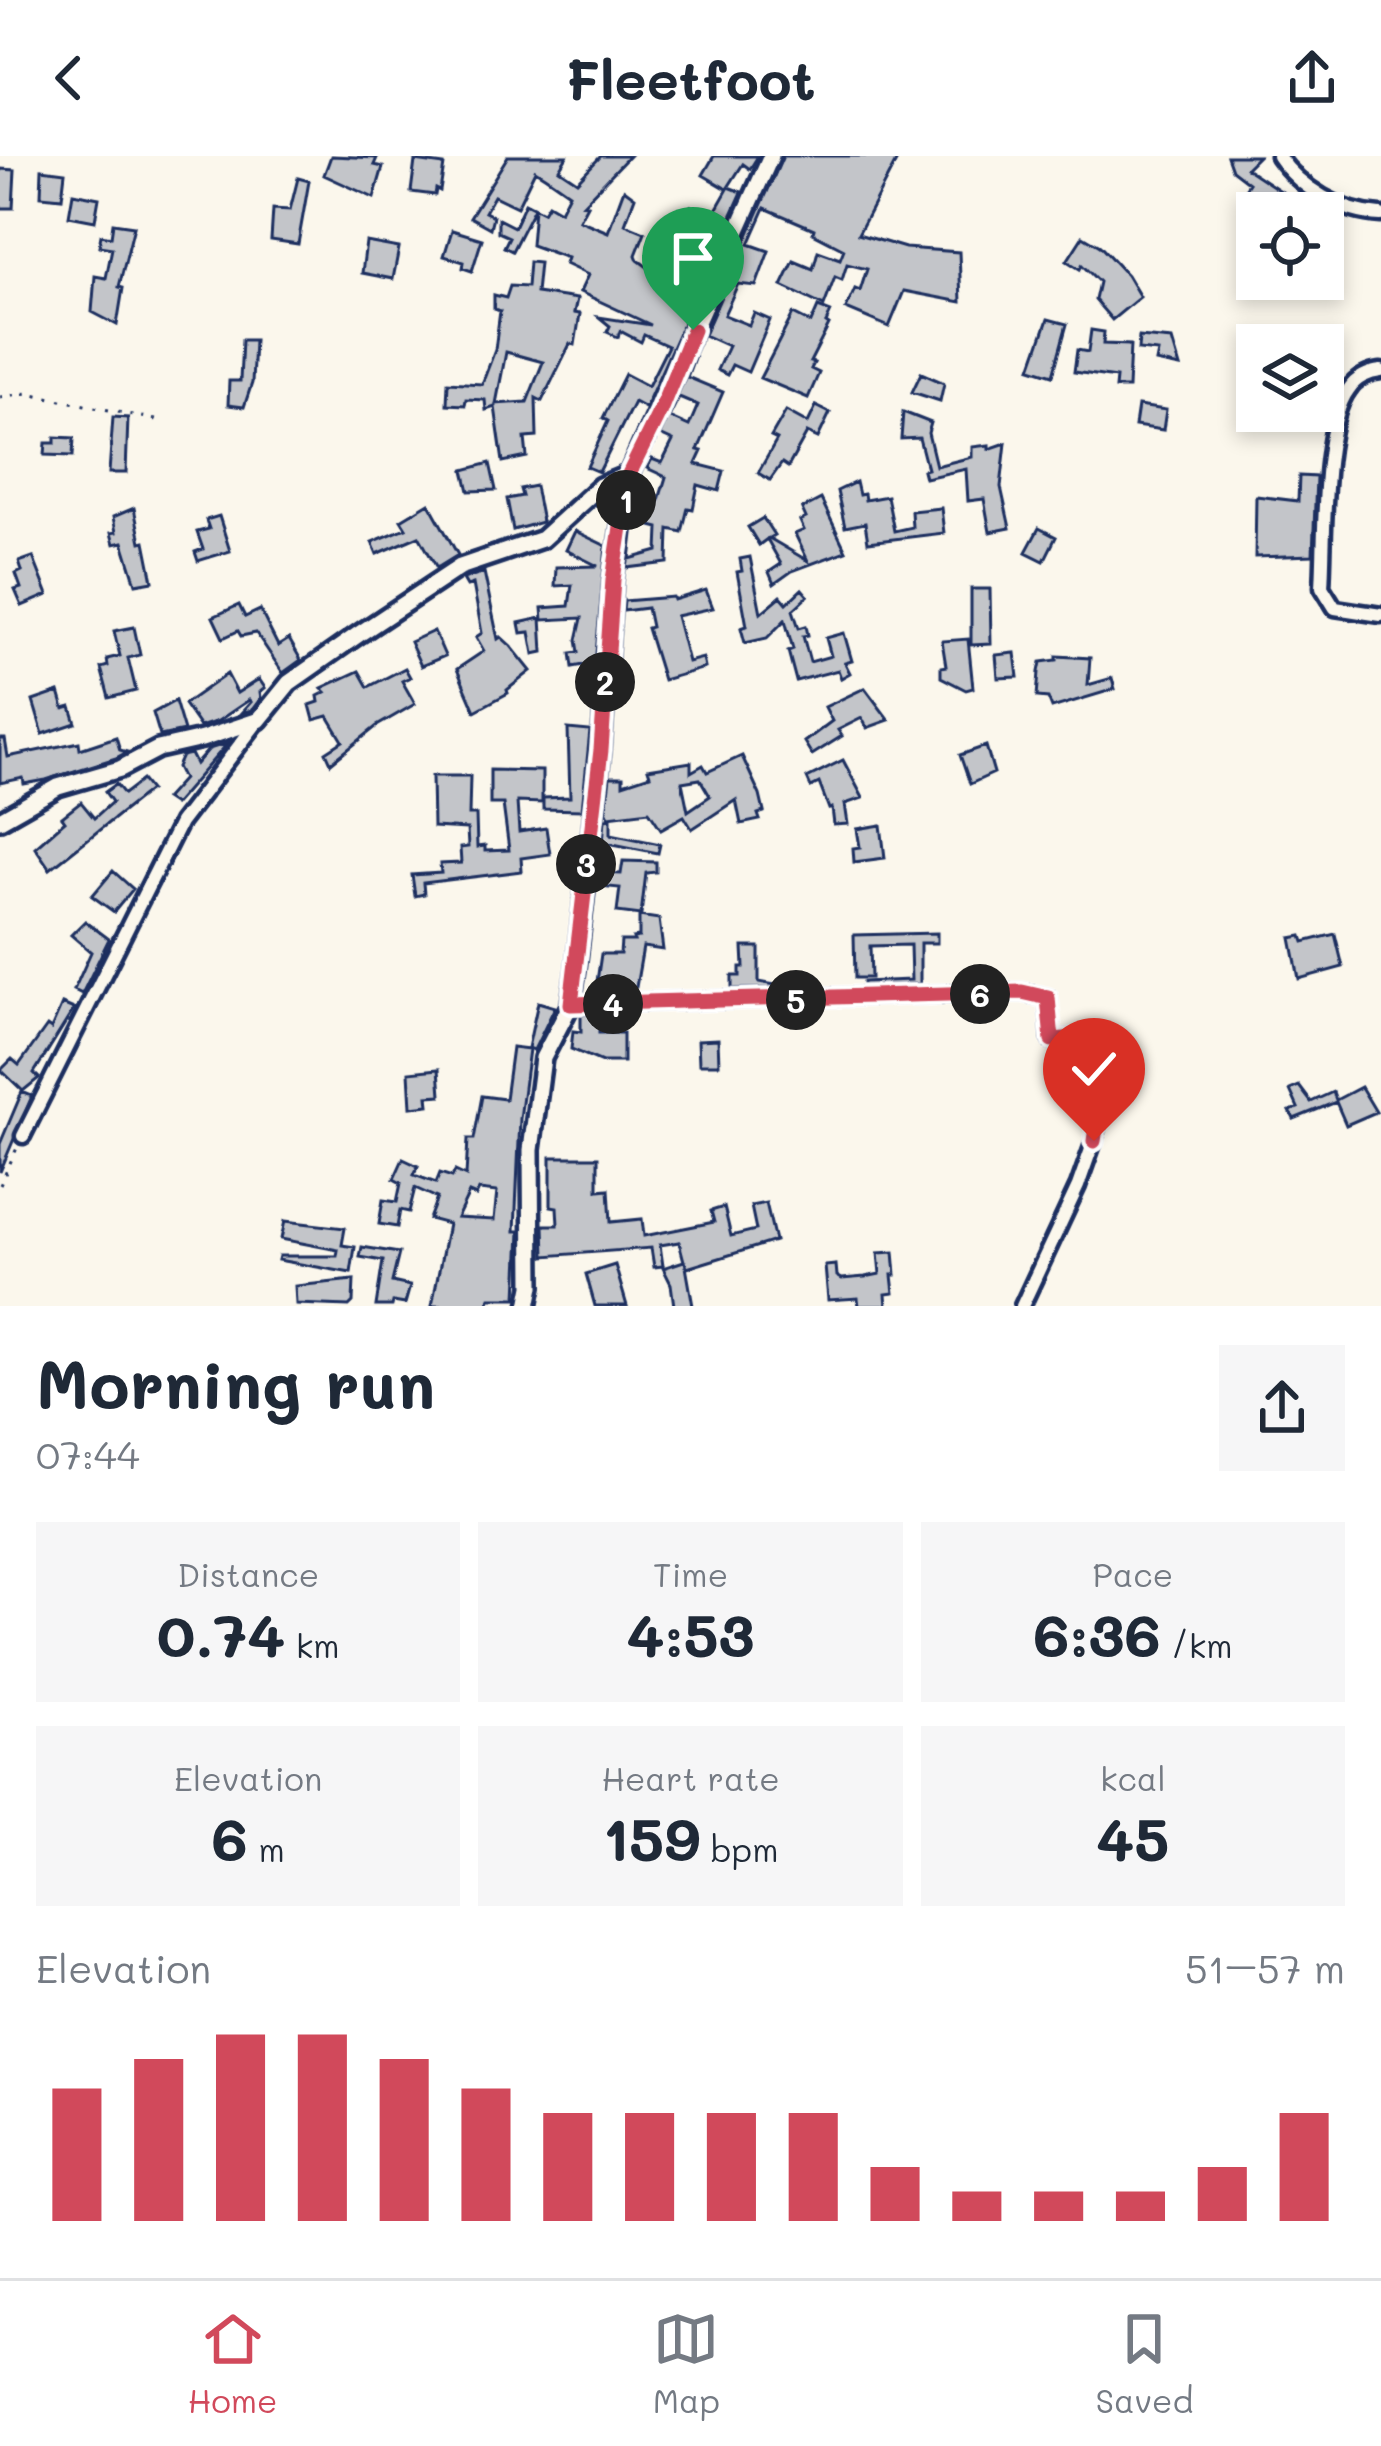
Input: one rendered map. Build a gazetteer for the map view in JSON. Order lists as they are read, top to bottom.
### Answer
{
  "page": {
    "header": "Fleetfoot",
    "pins": [
      "1",
      "2",
      "3",
      "6",
      "5",
      "4"
    ],
    "heading": ["Morning run", "07:44"],
    "stats": [
      ["Distance", "0.74 km"],
      ["Time", "4:53"],
      ["Pace", "6:36 /km"],
      ["Elevation", "6 m"],
      ["Heart rate", "159 bpm"],
      ["kcal", "45"]
    ],
    "chart": ["Elevation", "51–57 m"],
    "tabs": ["Home", "Map", "Saved"]
  }
}
